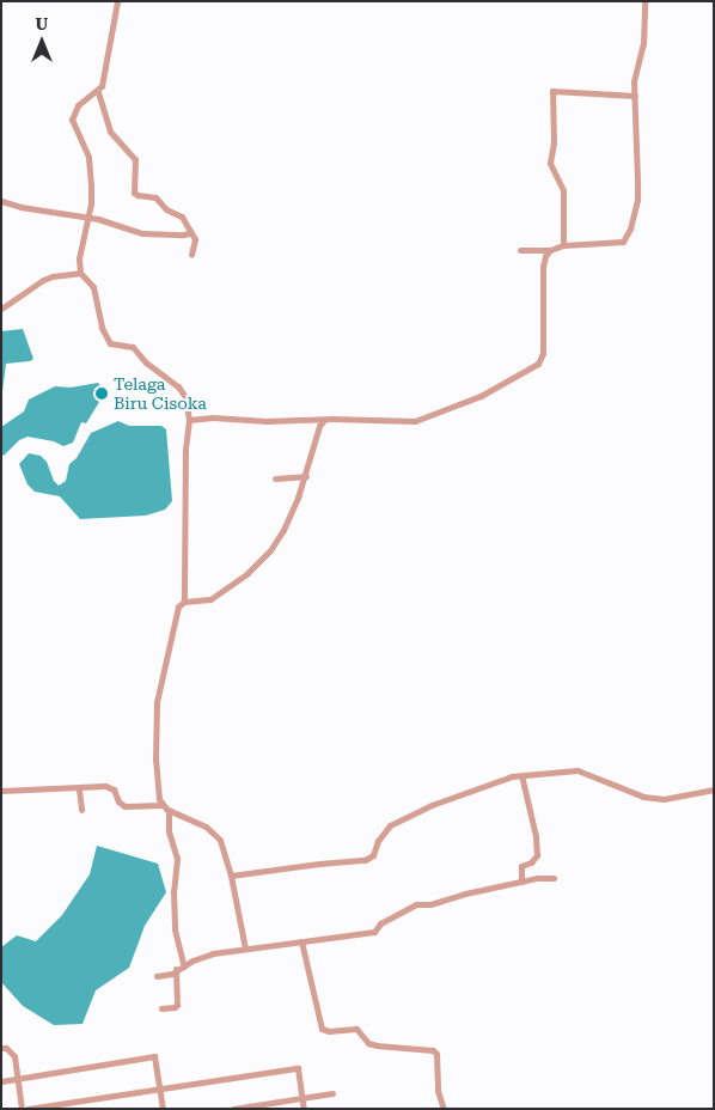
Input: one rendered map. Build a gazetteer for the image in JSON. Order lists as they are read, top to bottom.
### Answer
{
  "places": ["Telaga Biru Cisoka"],
  "north": "top"
}
